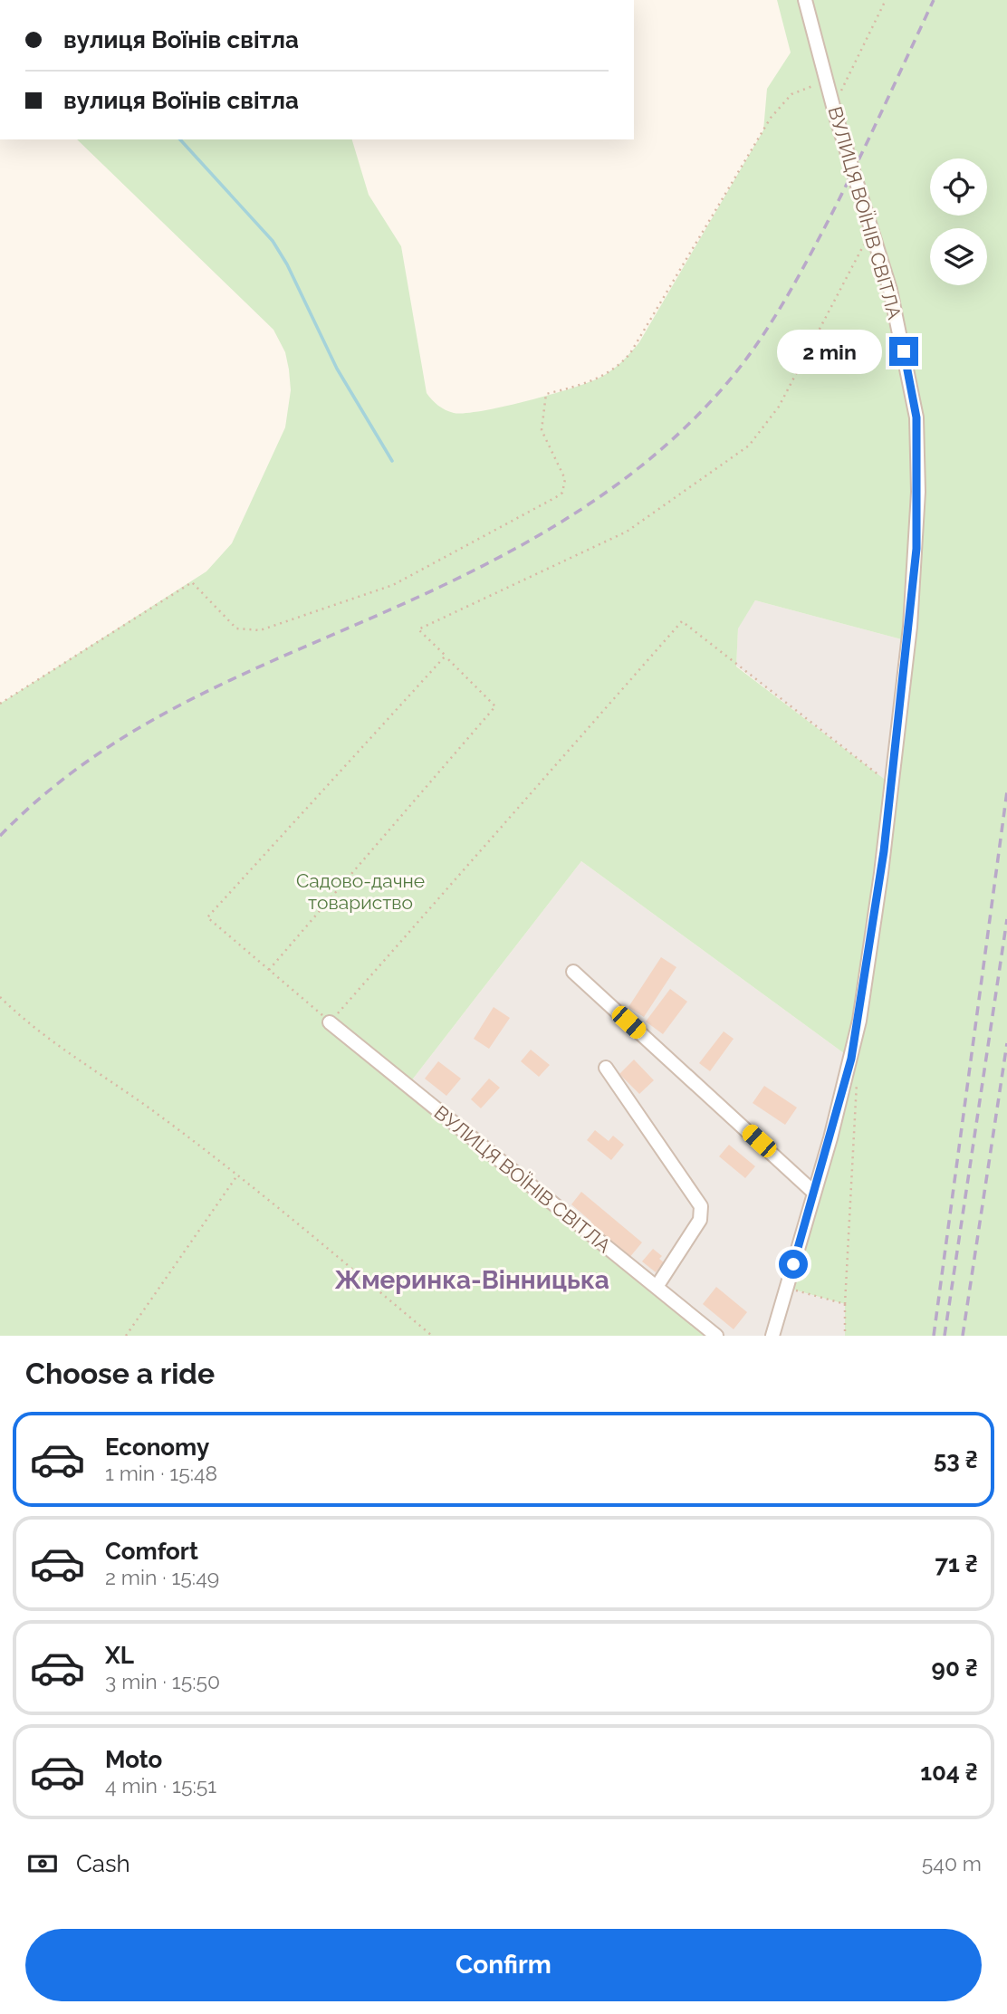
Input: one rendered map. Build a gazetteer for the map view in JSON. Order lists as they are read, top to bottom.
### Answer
{
  "streets": {
    "street": ["ВУЛИЦЯ ВОЇНІВ СВІТЛА"]
  },
  "districts": ["Жмеринка-Вінницька"],
  "parks": ["Садово-дачне товариство"],
  "page": {
    "banner": ["вулиця Воїнів світла", "вулиця Воїнів світла"],
    "bubble": "2 min",
    "heading": "Choose a ride",
    "list": [
      {
        "name": "Economy",
        "note": "1 min · 15:48",
        "value": "53 ₴"
      },
      {
        "name": "Comfort",
        "note": "2 min · 15:49",
        "value": "71 ₴"
      },
      {
        "name": "XL",
        "note": "3 min · 15:50",
        "value": "90 ₴"
      },
      {
        "name": "Moto",
        "note": "4 min · 15:51",
        "value": "104 ₴"
      }
    ],
    "pay": ["Cash", "540 m"],
    "buttons": "Confirm"
  }
}
